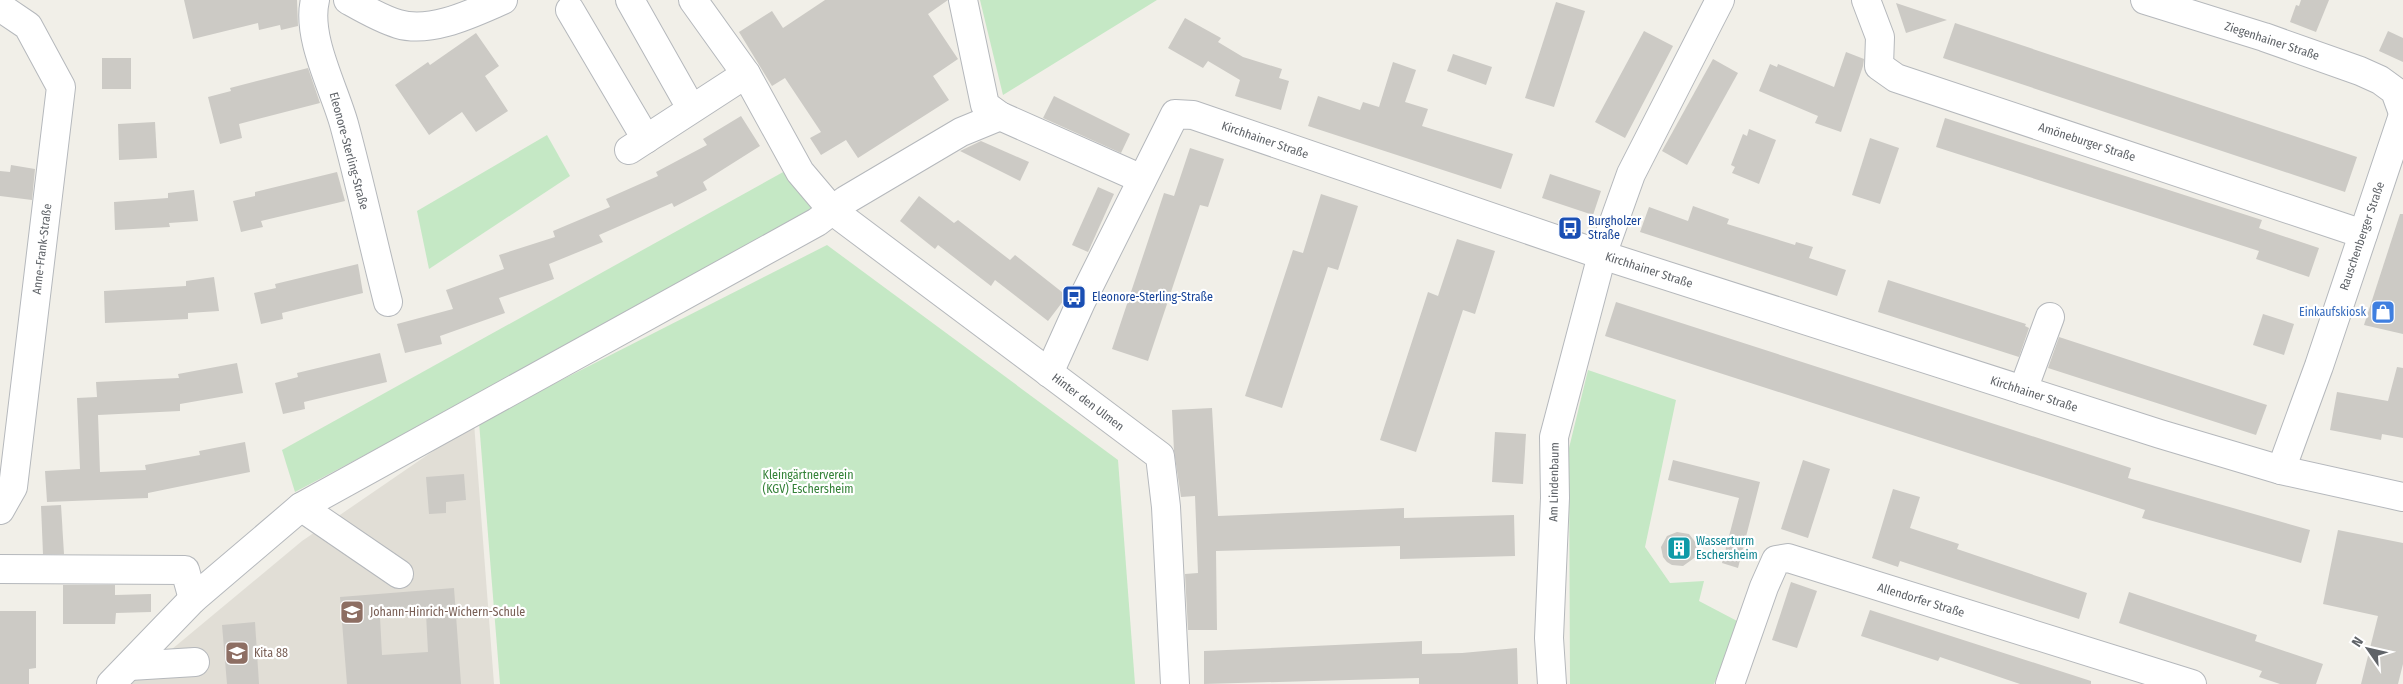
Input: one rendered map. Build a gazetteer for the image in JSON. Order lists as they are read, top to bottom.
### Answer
{
  "streets": {
    "street": [
      "Ziegenhainer Straße",
      "Kirchhainer Straße",
      "Amöneburger Straße",
      "Eleonore-Sterling-Straße",
      "Rauschenberger Straße",
      "Anne-Frank-Straße",
      "Hinter den Ulmen",
      "Am Lindenbaum",
      "Allendorfer Straße"
    ]
  },
  "crossings": [
    ["Ziegenhainer Straße", "Rauschenberger Straße"],
    ["Kirchhainer Straße", "Rauschenberger Straße"],
    ["Kirchhainer Straße", "Hinter den Ulmen"],
    ["Kirchhainer Straße", "Am Lindenbaum"],
    ["Amöneburger Straße", "Rauschenberger Straße"]
  ],
  "parks": ["Kleingärtnerverein (KGV) Eschersheim"],
  "places": {
    "bus stop": ["Burgholzer Straße", "Eleonore-Sterling-Straße"],
    "shop": ["Einkaufskiosk"],
    "building": ["Wasserturm Eschersheim"],
    "school or university": ["Johann-Hinrich-Wichern-Schule", "Kita 88"]
  },
  "north": "top left"
}
